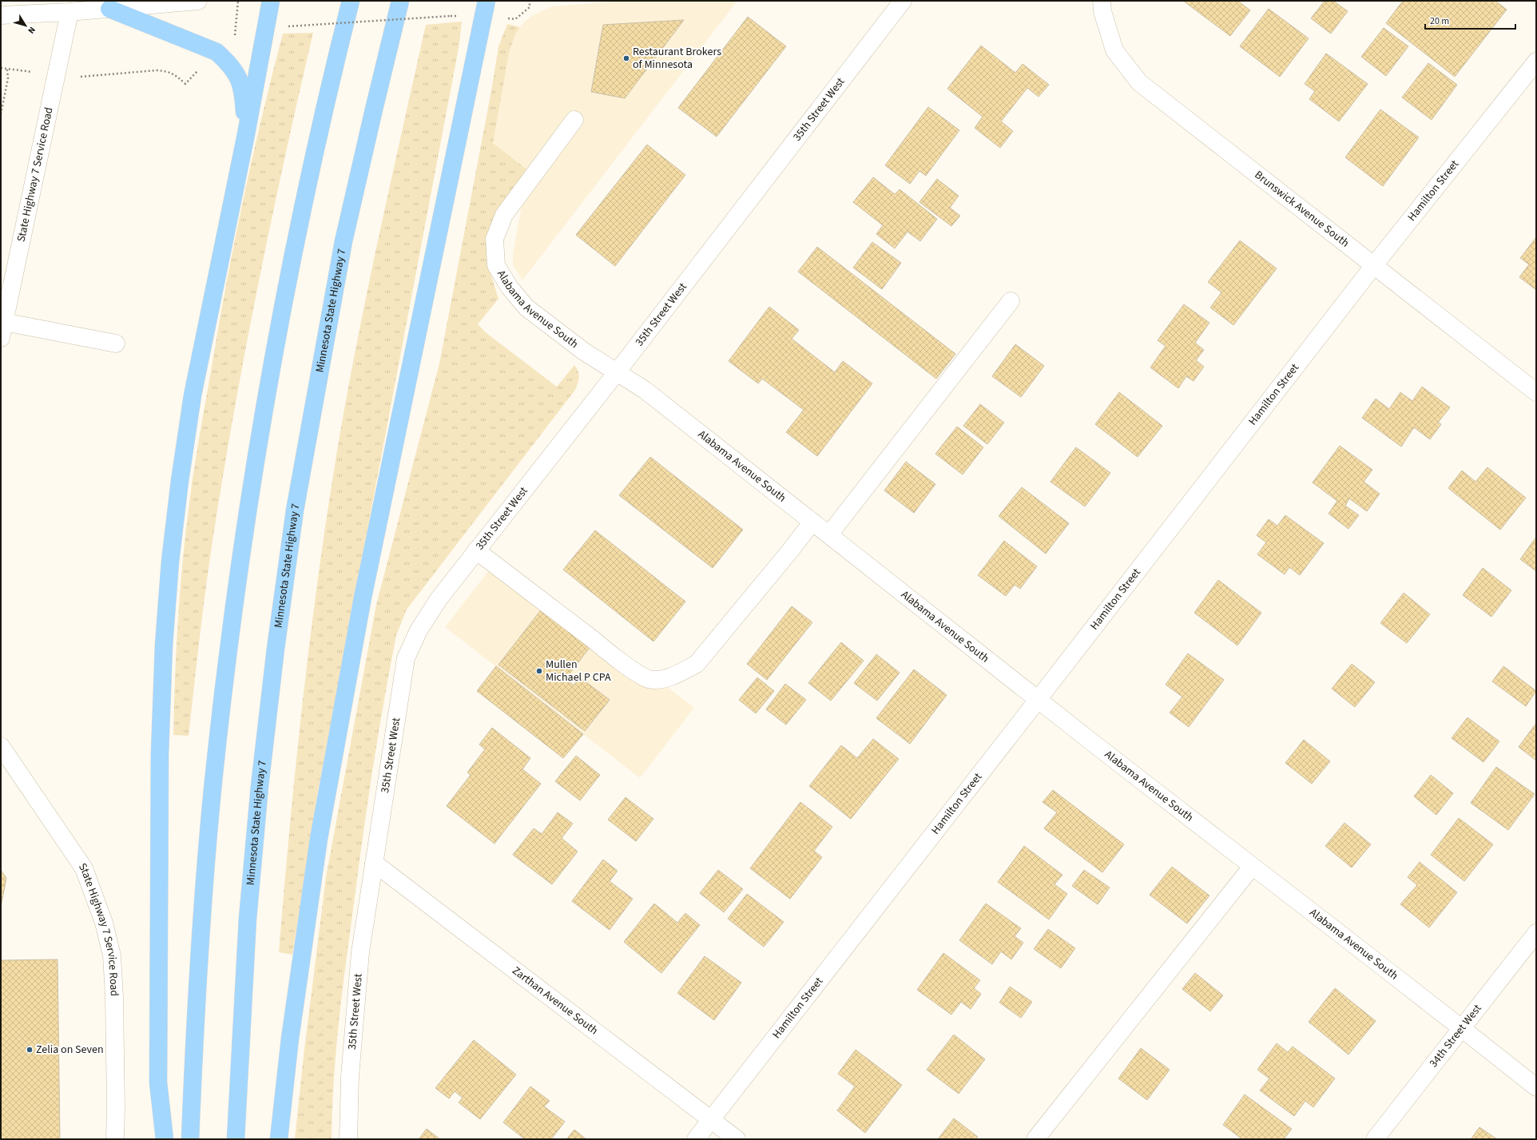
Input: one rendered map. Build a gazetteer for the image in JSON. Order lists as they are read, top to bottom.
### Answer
{
  "streets": {
    "highway": ["Minnesota State Highway 7"],
    "street": [
      "35th Street West",
      "State Highway 7 Service Road",
      "Hamilton Street",
      "Brunswick Avenue South",
      "Alabama Avenue South",
      "Zarthan Avenue South",
      "34th Street West"
    ]
  },
  "crossings": [
    ["35th Street West", "Alabama Avenue South"],
    ["35th Street West", "Zarthan Avenue South"],
    ["Hamilton Street", "Brunswick Avenue South"],
    ["Hamilton Street", "Alabama Avenue South"],
    ["Hamilton Street", "Zarthan Avenue South"],
    ["Alabama Avenue South", "34th Street West"]
  ],
  "places": ["Restaurant Brokers of Minnesota", "Mullen Michael P CPA", "Zelia on Seven"],
  "scale_bar": "20 m",
  "north": "bottom right"
}
